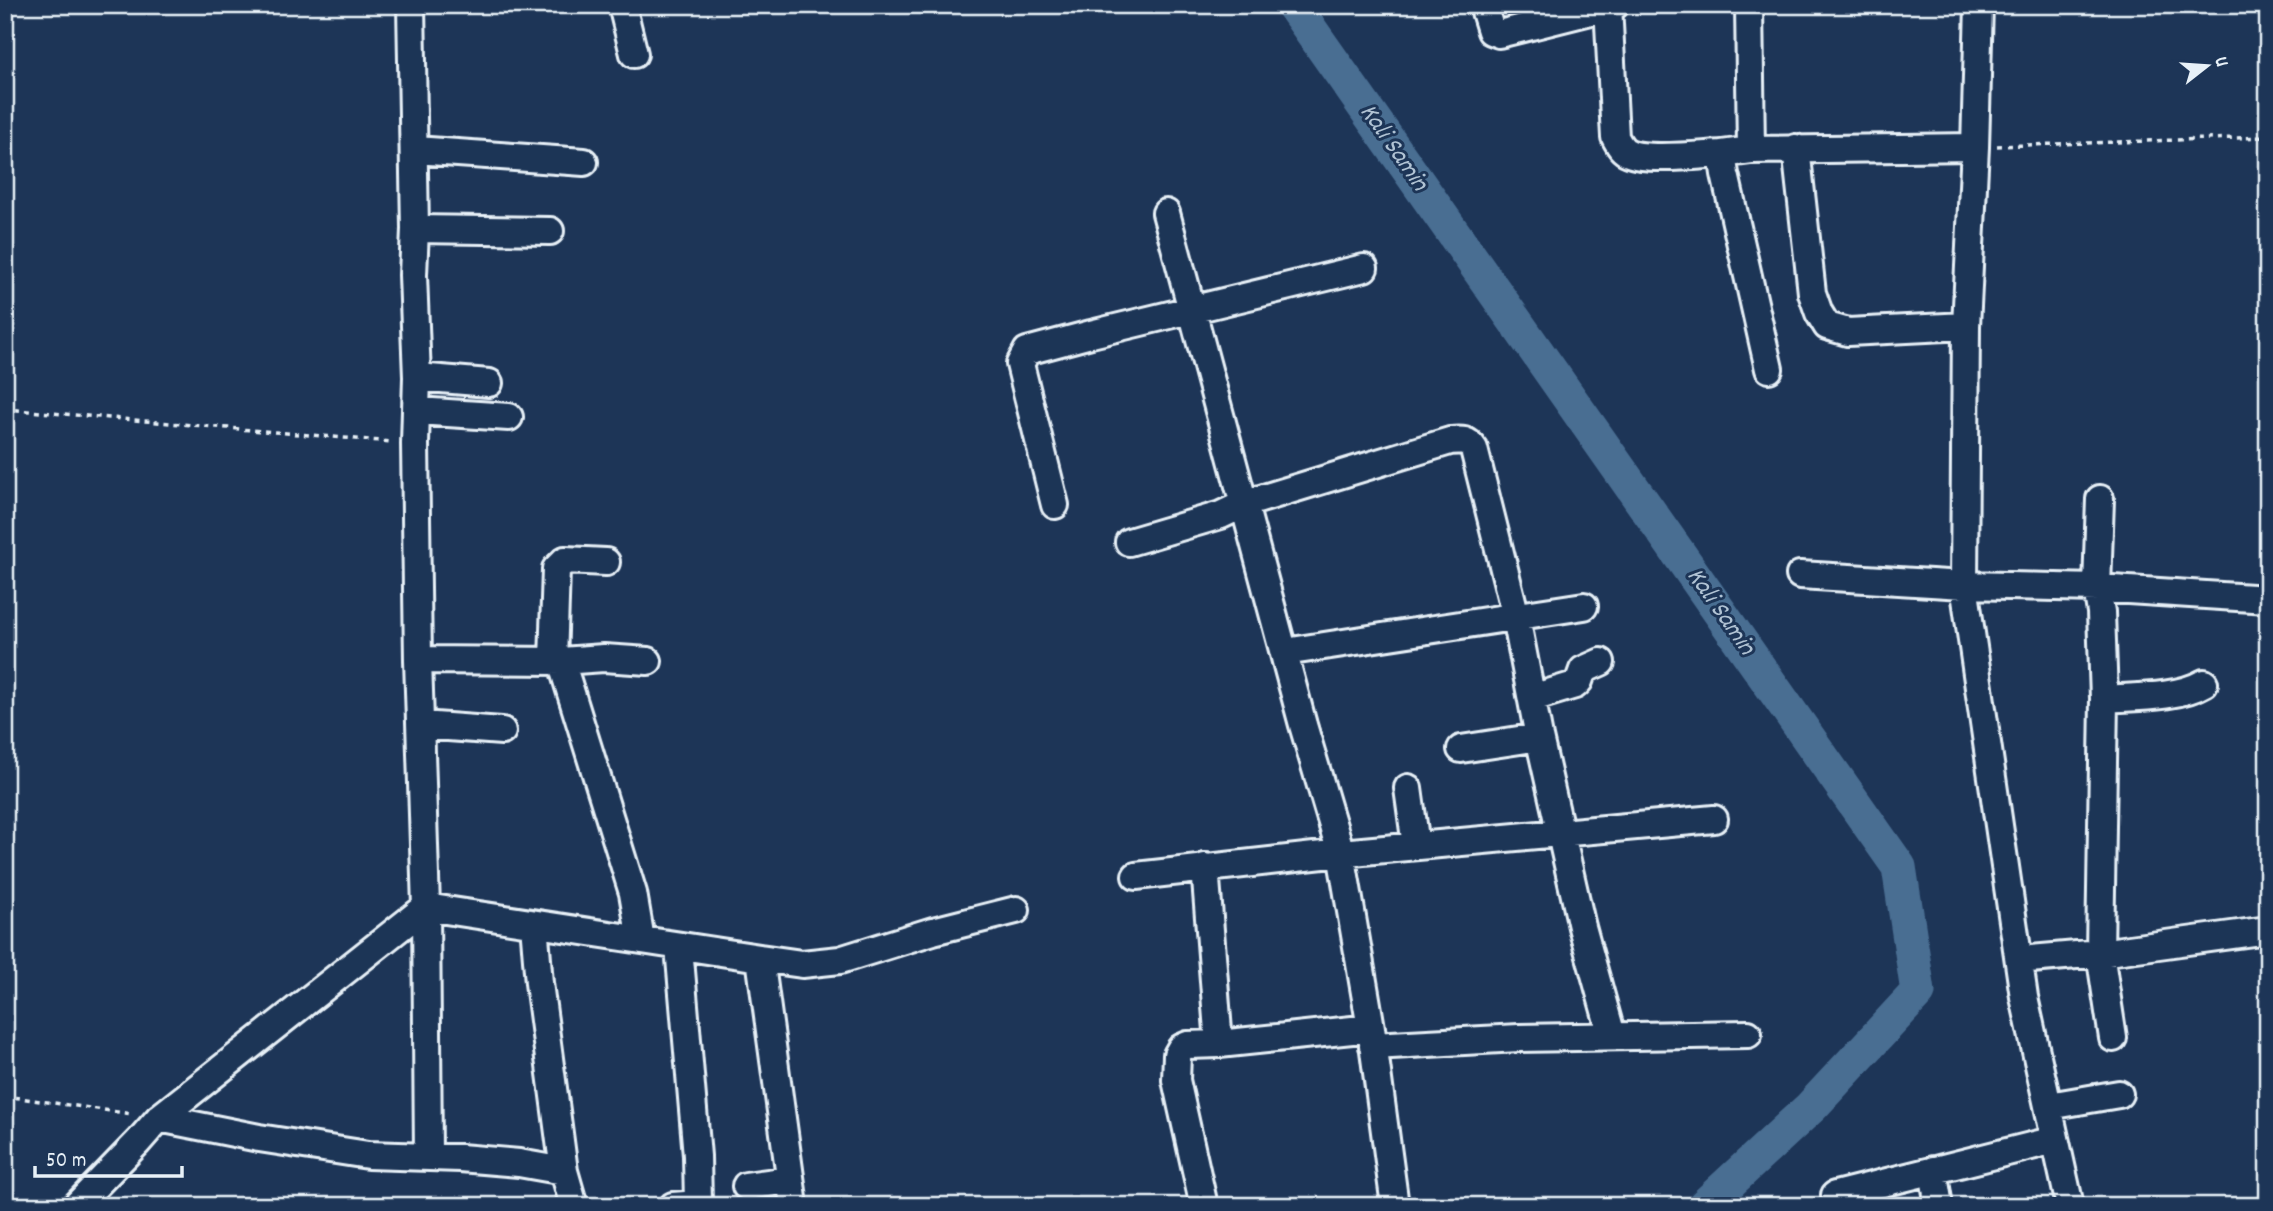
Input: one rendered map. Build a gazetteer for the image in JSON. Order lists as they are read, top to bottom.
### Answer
{
  "water": ["Kali Samin"],
  "scale_bar": "50 m",
  "north": "right"
}
